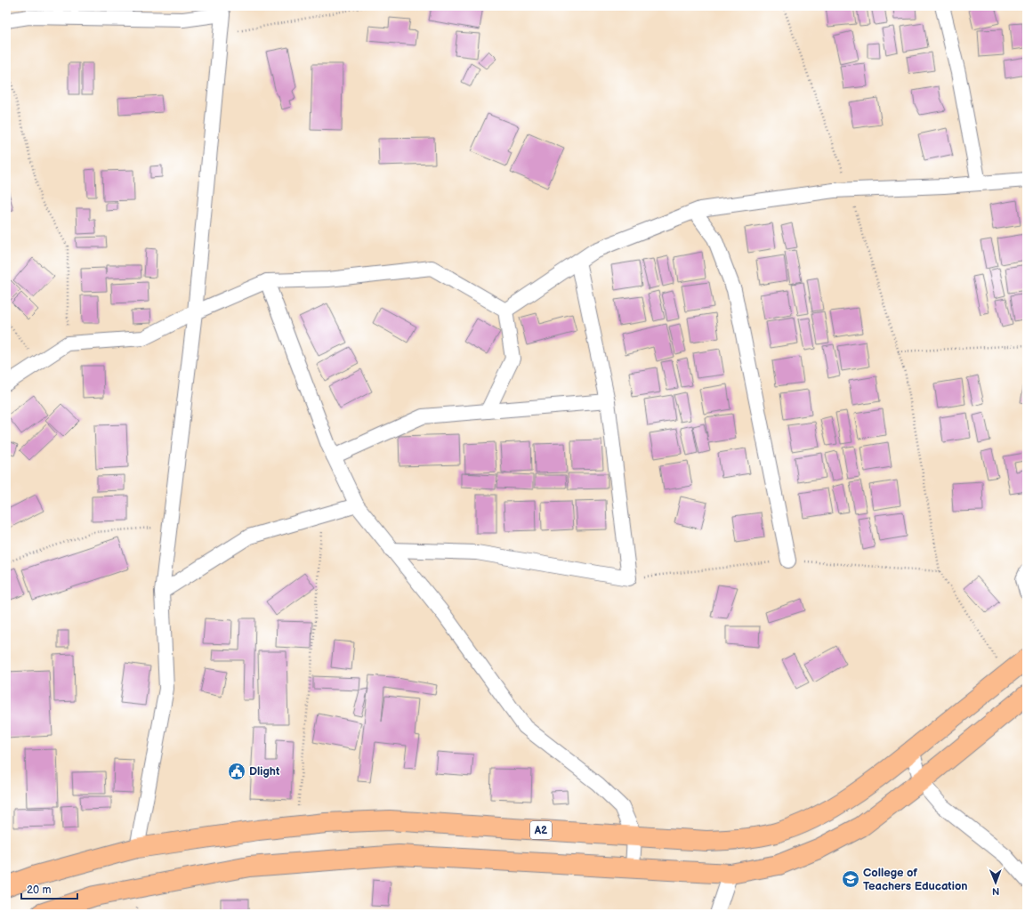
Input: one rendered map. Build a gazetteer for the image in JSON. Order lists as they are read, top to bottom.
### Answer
{
  "streets": {
    "highway": ["A2"]
  },
  "places": {
    "public building": ["Dlight"],
    "school or university": ["College of Teachers Education"]
  },
  "scale_bar": "20 m",
  "north": "bottom"
}
